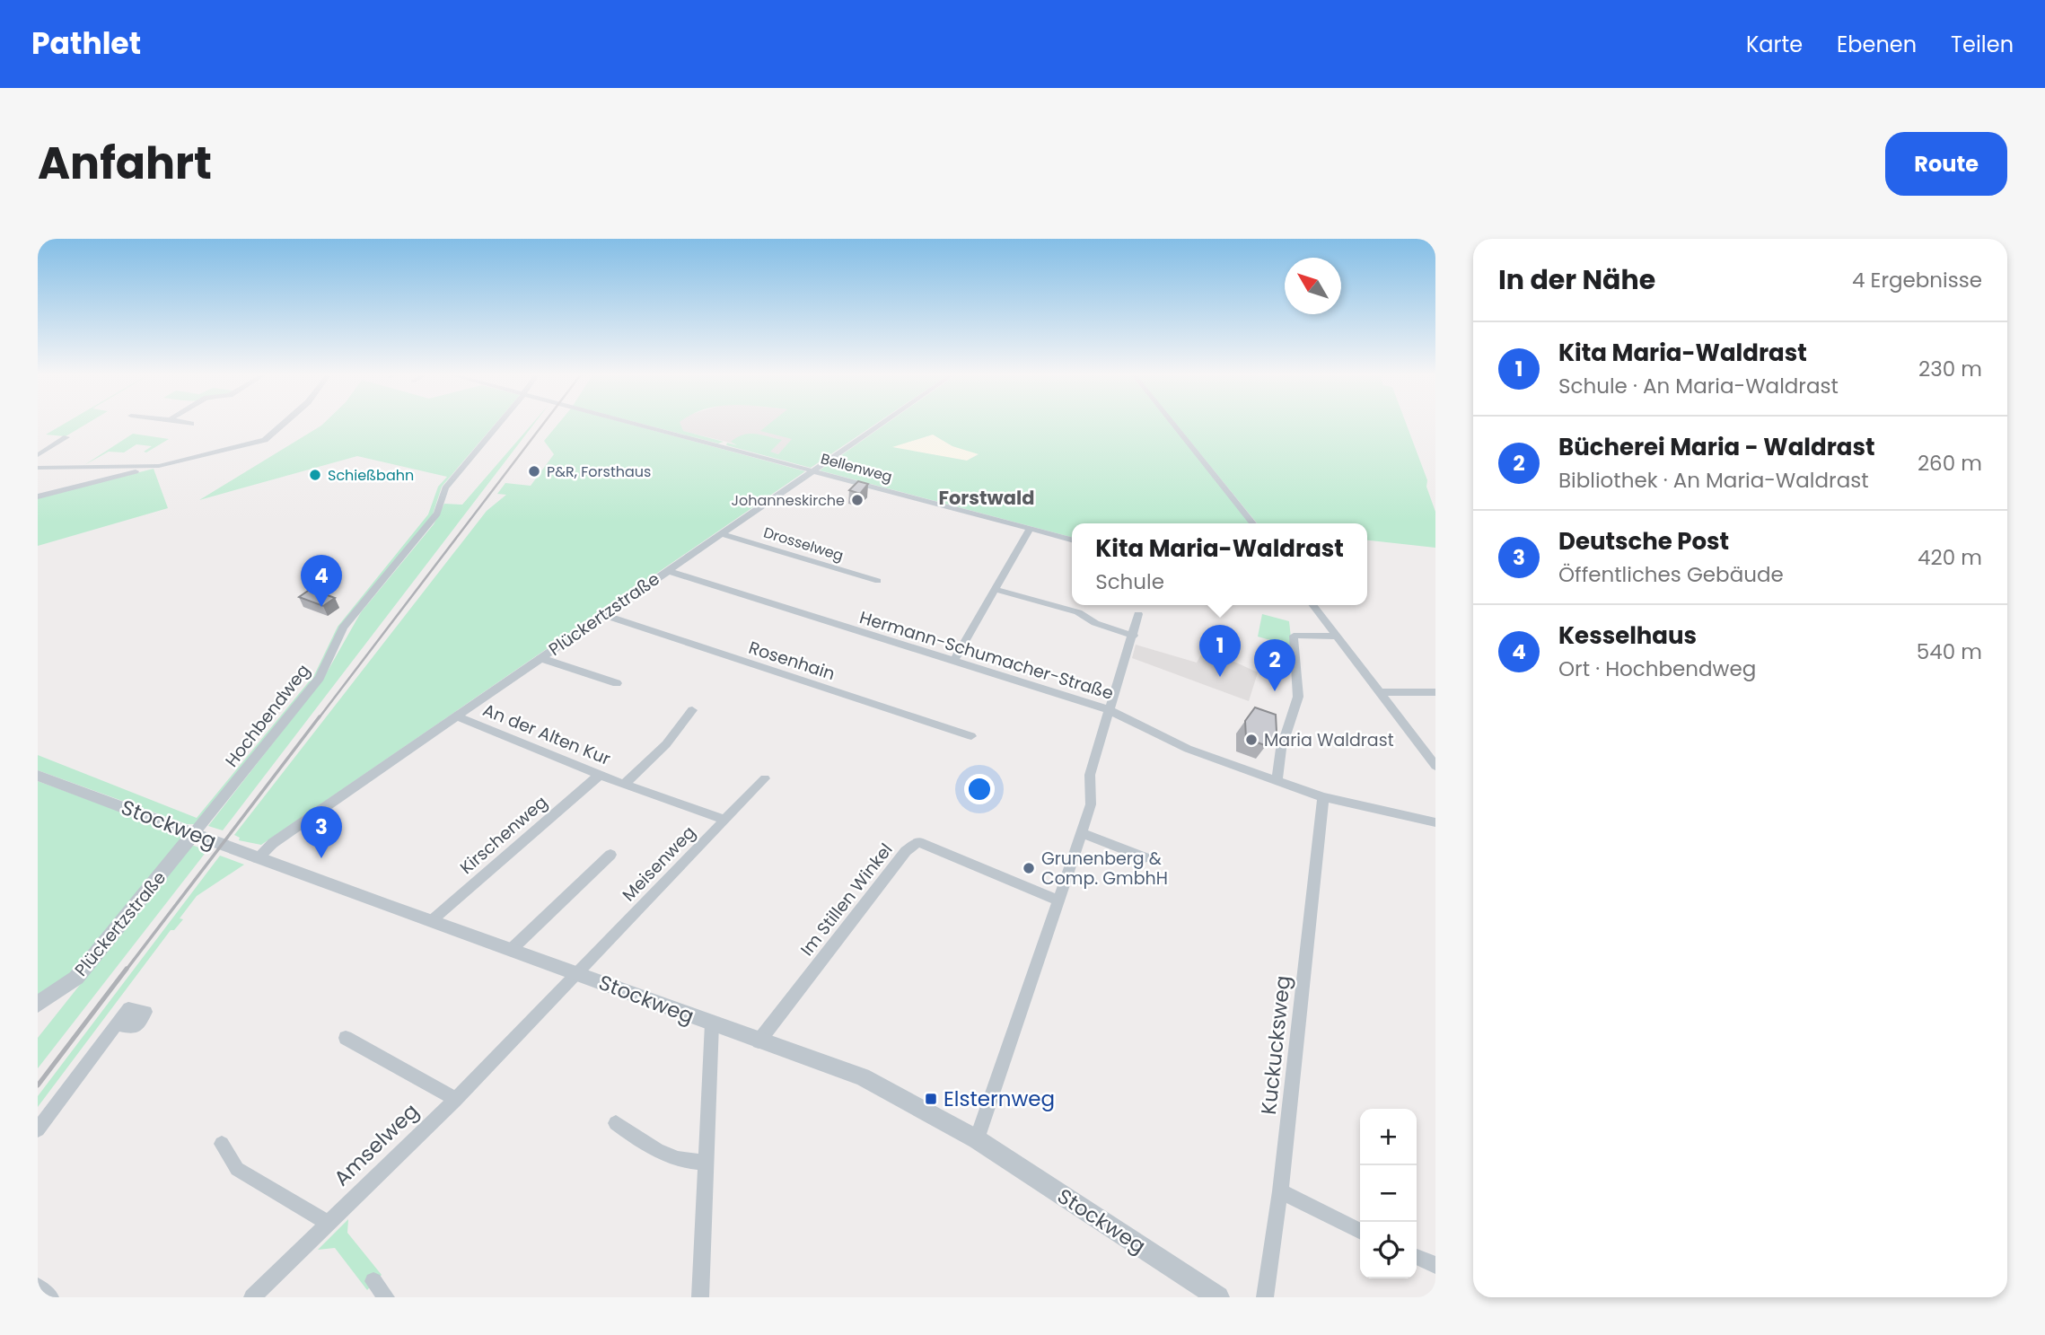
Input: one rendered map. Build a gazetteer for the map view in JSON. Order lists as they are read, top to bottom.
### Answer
{
  "streets": {
    "street": [
      "Bellenweg",
      "Drosselweg",
      "Plückertzstraße",
      "Hermann-Schumacher-Straße",
      "Rosenhain",
      "Hochbendweg",
      "An der Alten Kur",
      "Stockweg",
      "Kirschenweg",
      "Meisenweg",
      "Im Stillen Winkel",
      "Kuckucksweg",
      "Amselweg"
    ]
  },
  "crossings": [
    ["Bellenweg", "Plückertzstraße"],
    ["Drosselweg", "Plückertzstraße"],
    ["Plückertzstraße", "Hermann-Schumacher-Straße"],
    ["Plückertzstraße", "Rosenhain"],
    ["Plückertzstraße", "Hochbendweg"],
    ["Plückertzstraße", "An der Alten Kur"],
    ["Plückertzstraße", "Stockweg"],
    ["Hermann-Schumacher-Straße", "Kuckucksweg"],
    ["Hochbendweg", "Stockweg"],
    ["An der Alten Kur", "Kirschenweg"],
    ["An der Alten Kur", "Meisenweg"],
    ["Stockweg", "Kirschenweg"],
    ["Stockweg", "Meisenweg"],
    ["Stockweg", "Im Stillen Winkel"],
    ["Stockweg", "Amselweg"],
    ["Meisenweg", "Amselweg"]
  ],
  "districts": ["Forstwald"],
  "places": {
    "other": [
      "P&R, Forsthaus",
      "Schießbahn",
      "Johanneskirche",
      "Maria Waldrast",
      "Grunenberg & Comp. GmbhH"
    ],
    "transit": ["Elsternweg"]
  },
  "north": "top left",
  "page": {
    "header": "Pathlet",
    "nav": ["Karte", "Ebenen", "Teilen"],
    "title": "Anfahrt",
    "buttons": "Route",
    "heading": ["In der Nähe", "4 Ergebnisse"],
    "list": [
      {
        "mark": "1",
        "name": "Kita Maria-Waldrast",
        "note": "Schule · An Maria-Waldrast",
        "value": "230 m"
      },
      {
        "mark": "2",
        "name": "Bücherei Maria - Waldrast",
        "note": "Bibliothek · An Maria-Waldrast",
        "value": "260 m"
      },
      {
        "mark": "3",
        "name": "Deutsche Post",
        "note": "Öffentliches Gebäude",
        "value": "420 m"
      },
      {
        "mark": "4",
        "name": "Kesselhaus",
        "note": "Ort · Hochbendweg",
        "value": "540 m"
      }
    ],
    "popup": ["Kita Maria-Waldrast", "Schule"],
    "pins": [
      "4",
      "1",
      "2",
      "3"
    ],
    "map_buttons": ["+", "−"]
  }
}
